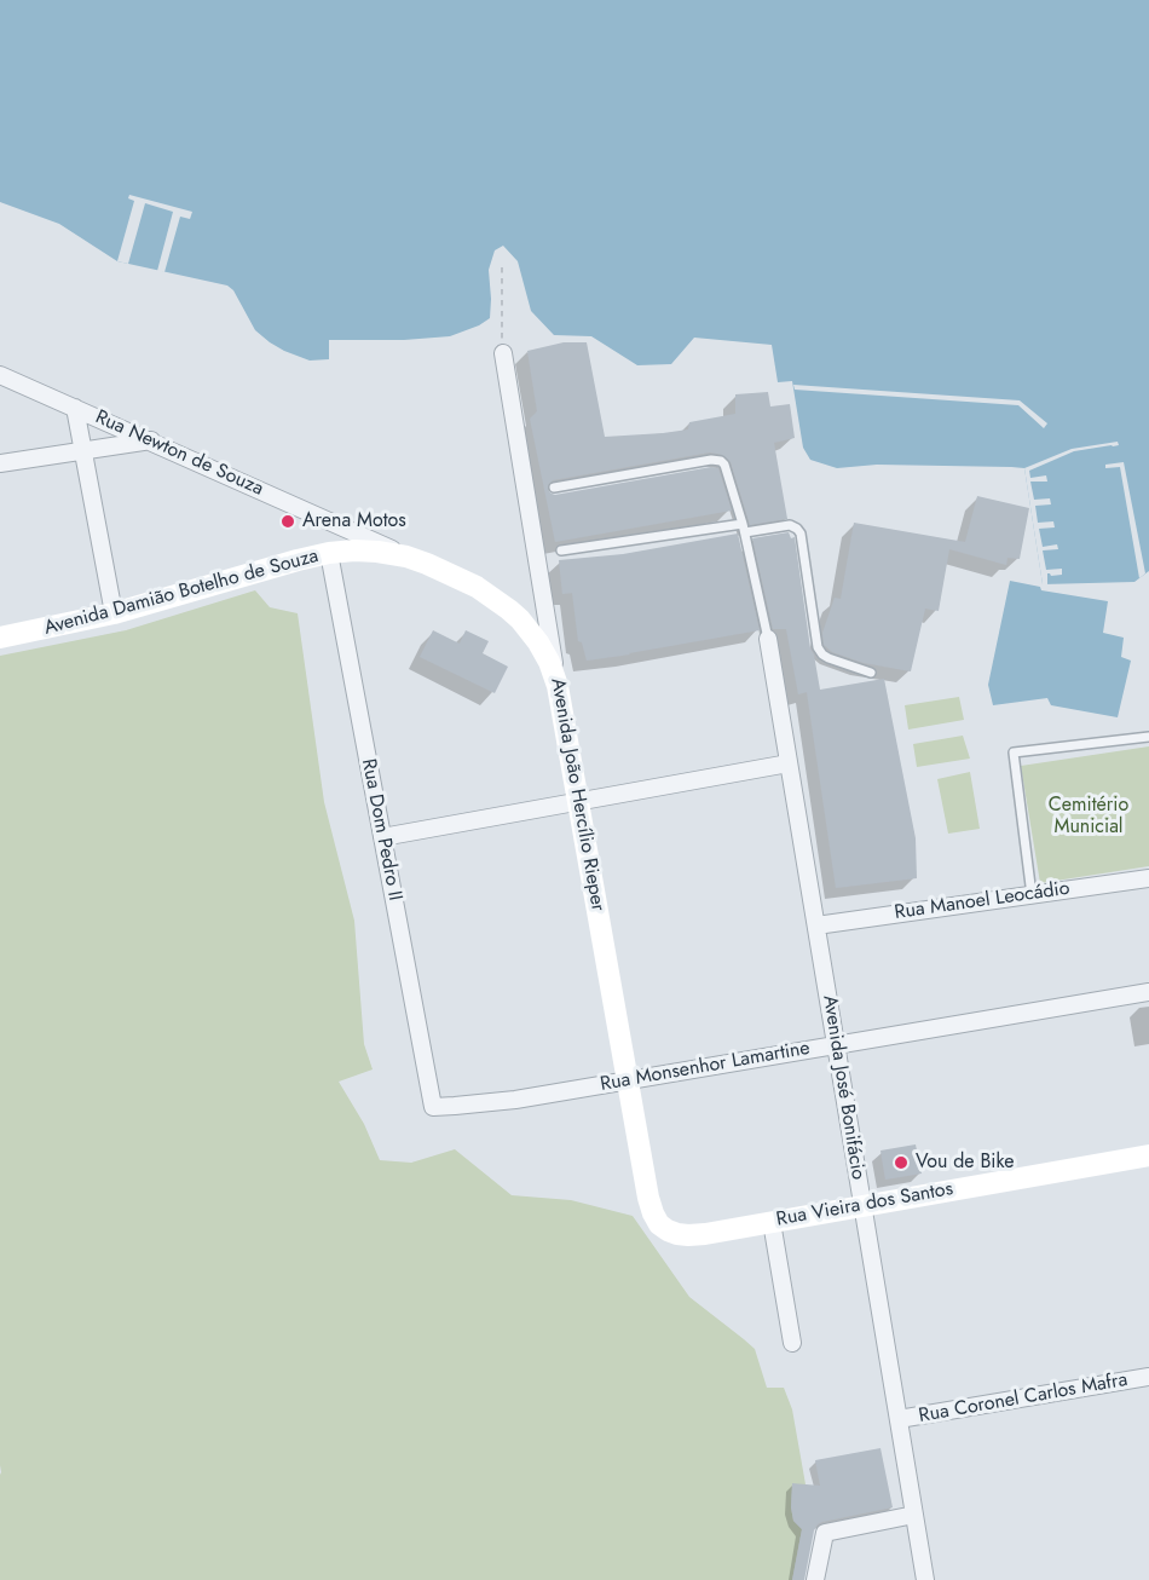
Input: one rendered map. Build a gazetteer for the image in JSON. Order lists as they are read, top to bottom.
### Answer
{
  "streets": {
    "main road": [
      "Rua Newton de Souza",
      "Avenida Damião Botelho de Souza",
      "Avenida João Hercílio Rieper",
      "Rua Vieira dos Santos"
    ],
    "street": [
      "Rua Dom Pedro II",
      "Rua Manoel Leocádio",
      "Rua Monsenhor Lamartine",
      "Avenida José Bonifácio",
      "Rua Coronel Carlos Mafra"
    ]
  },
  "crossings": [
    ["Rua Newton de Souza", "Avenida Damião Botelho de Souza"],
    ["Rua Newton de Souza", "Avenida João Hercílio Rieper"],
    ["Avenida Damião Botelho de Souza", "Rua Dom Pedro II"],
    ["Avenida João Hercílio Rieper", "Rua Monsenhor Lamartine"],
    ["Avenida João Hercílio Rieper", "Rua Vieira dos Santos"],
    ["Rua Dom Pedro II", "Rua Monsenhor Lamartine"],
    ["Rua Manoel Leocádio", "Avenida José Bonifácio"],
    ["Rua Monsenhor Lamartine", "Avenida José Bonifácio"],
    ["Avenida José Bonifácio", "Rua Vieira dos Santos"],
    ["Avenida José Bonifácio", "Rua Coronel Carlos Mafra"]
  ],
  "parks": ["Cemitério Municial"],
  "places": ["Arena Motos", "Vou de Bike"]
}
